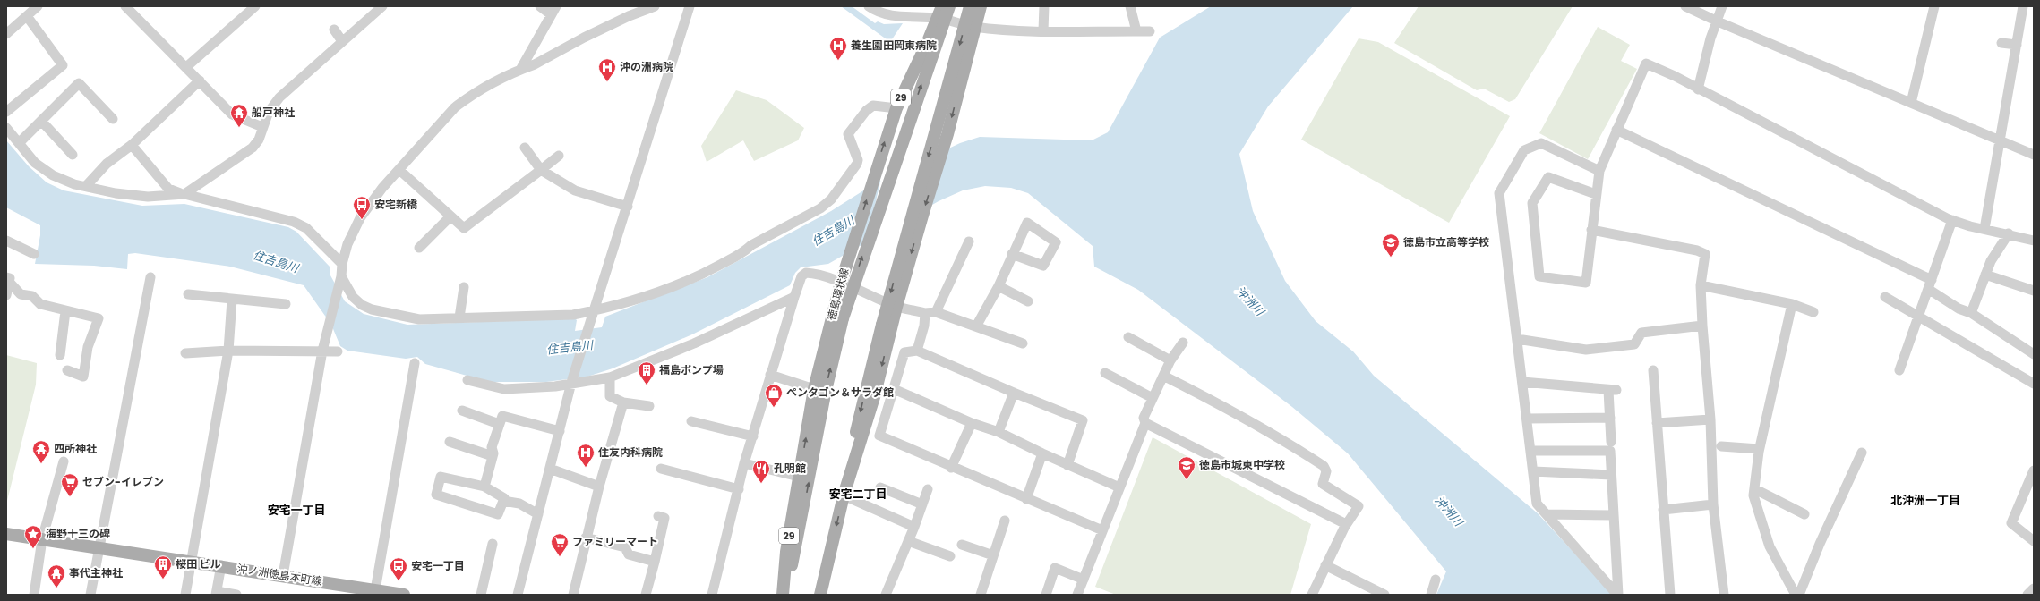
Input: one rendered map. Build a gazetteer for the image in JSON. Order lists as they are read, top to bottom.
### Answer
{
  "streets": {
    "main road": ["29", "徳島環状線", "沖ノ洲徳島本町線"]
  },
  "crossings": [
    ["29", "徳島環状線"]
  ],
  "districts": ["安宅二丁目", "北沖洲一丁目", "安宅一丁目"],
  "water": ["住吉島川", "沖洲川"],
  "places": {
    "hospital": ["養生園田岡東病院", "沖の洲病院", "住友内科病院"],
    "temple": ["船戸神社", "四所神社", "事代主神社"],
    "bus stop": ["安宅新橋", "安宅一丁目"],
    "school or university": ["徳島市立高等学校", "徳島市城東中学校"],
    "building": ["福島ポンプ場", "桜田 ビル"],
    "shop": ["ペンタゴン＆サラダ館"],
    "restaurant": ["孔明館"],
    "supermarket": ["セブン-イレブン", "ファミリーマート"],
    "place": ["海野十三の碑"]
  }
}
